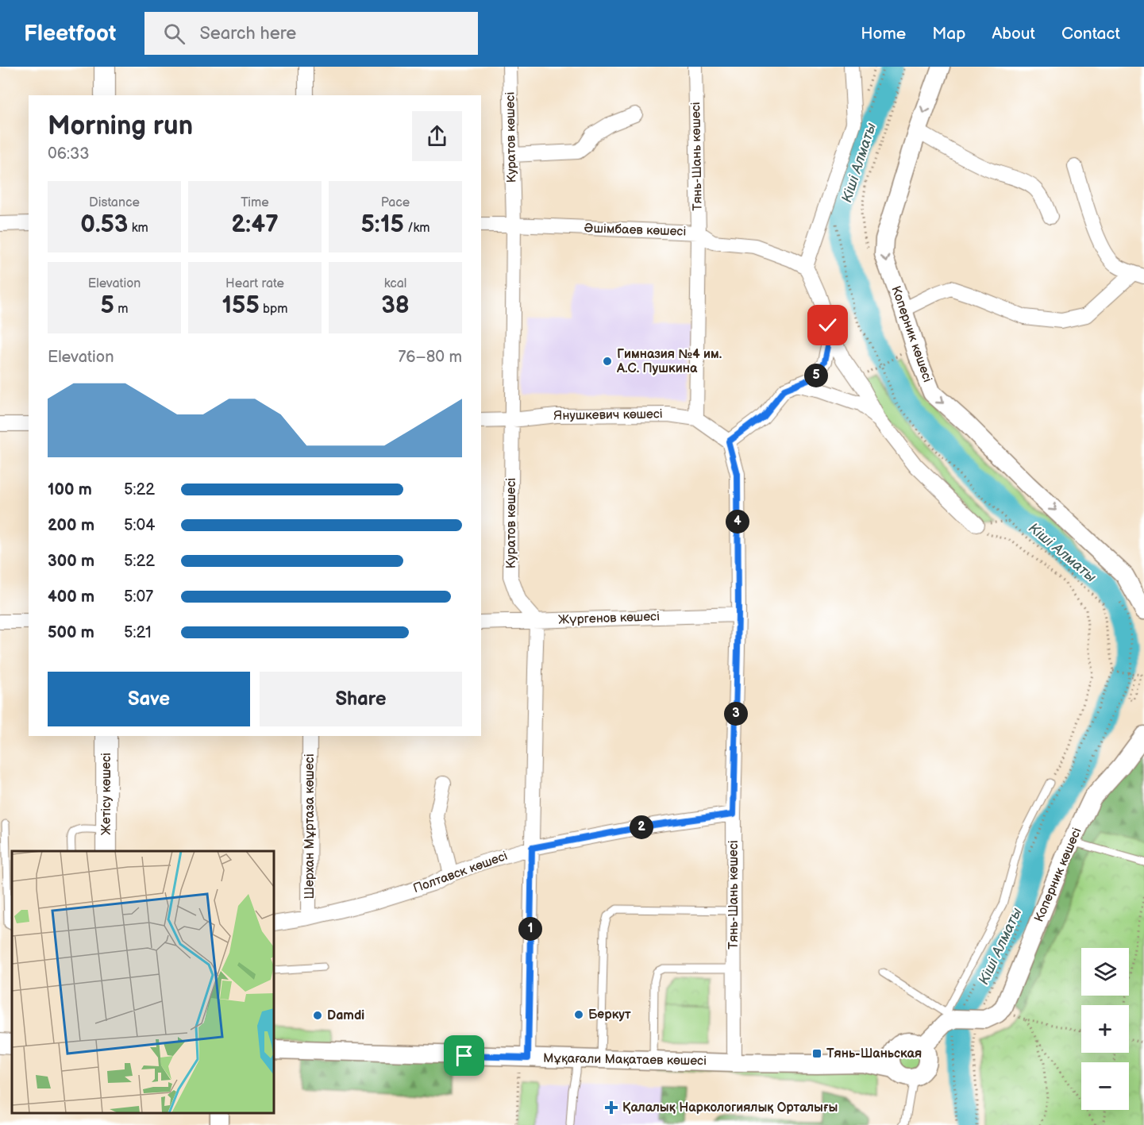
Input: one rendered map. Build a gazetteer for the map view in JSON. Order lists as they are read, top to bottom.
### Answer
{
  "streets": {
    "main road": ["Жетісу көшесі"],
    "street": [
      "Куратов көшесі",
      "Тянь-Шань көшесі",
      "Әшімбаев көшесі",
      "Коперник көшесі",
      "Янушкевич көшесі",
      "Жүргенов көшесі",
      "Шерхан Мұртаза көшесі",
      "Полтавск көшесі",
      "Мұқағали Мақатаев көшесі"
    ]
  },
  "crossings": [
    ["Куратов көшесі", "Әшімбаев көшесі"],
    ["Куратов көшесі", "Янушкевич көшесі"],
    ["Куратов көшесі", "Жүргенов көшесі"],
    ["Тянь-Шань көшесі", "Әшімбаев көшесі"],
    ["Тянь-Шань көшесі", "Янушкевич көшесі"],
    ["Тянь-Шань көшесі", "Жүргенов көшесі"],
    ["Тянь-Шань көшесі", "Полтавск көшесі"],
    ["Тянь-Шань көшесі", "Мұқағали Мақатаев көшесі"],
    ["Коперник көшесі", "Мұқағали Мақатаев көшесі"],
    ["Шерхан Мұртаза көшесі", "Полтавск көшесі"]
  ],
  "water": ["Кіші Алматы"],
  "places": {
    "other": ["Гимназия №4 им. А.С. Пушкина", "Беркут", "Damdi"],
    "transit": ["Тянь-Шаньская"],
    "health": ["Қалалық Наркологиялық Орталығы"]
  },
  "page": {
    "header": "Fleetfoot",
    "search": "Search here",
    "nav": [
      "Home",
      "Map",
      "About",
      "Contact"
    ],
    "heading": ["Morning run", "06:33"],
    "stats": [
      ["Distance", "0.53 km"],
      ["Time", "2:47"],
      ["Pace", "5:15 /km"],
      ["Elevation", "5 m"],
      ["Heart rate", "155 bpm"],
      ["kcal", "38"]
    ],
    "chart": ["Elevation", "76–80 m"],
    "pins": [
      "5",
      "4",
      "3",
      "2",
      "1"
    ],
    "list": [
      {
        "name": "100 m",
        "note": "5:22"
      },
      {
        "name": "200 m",
        "note": "5:04"
      },
      {
        "name": "300 m",
        "note": "5:22"
      },
      {
        "name": "400 m",
        "note": "5:07"
      },
      {
        "name": "500 m",
        "note": "5:21"
      }
    ],
    "buttons": ["Save", "Share"],
    "map_buttons": ["+", "−"]
  }
}
